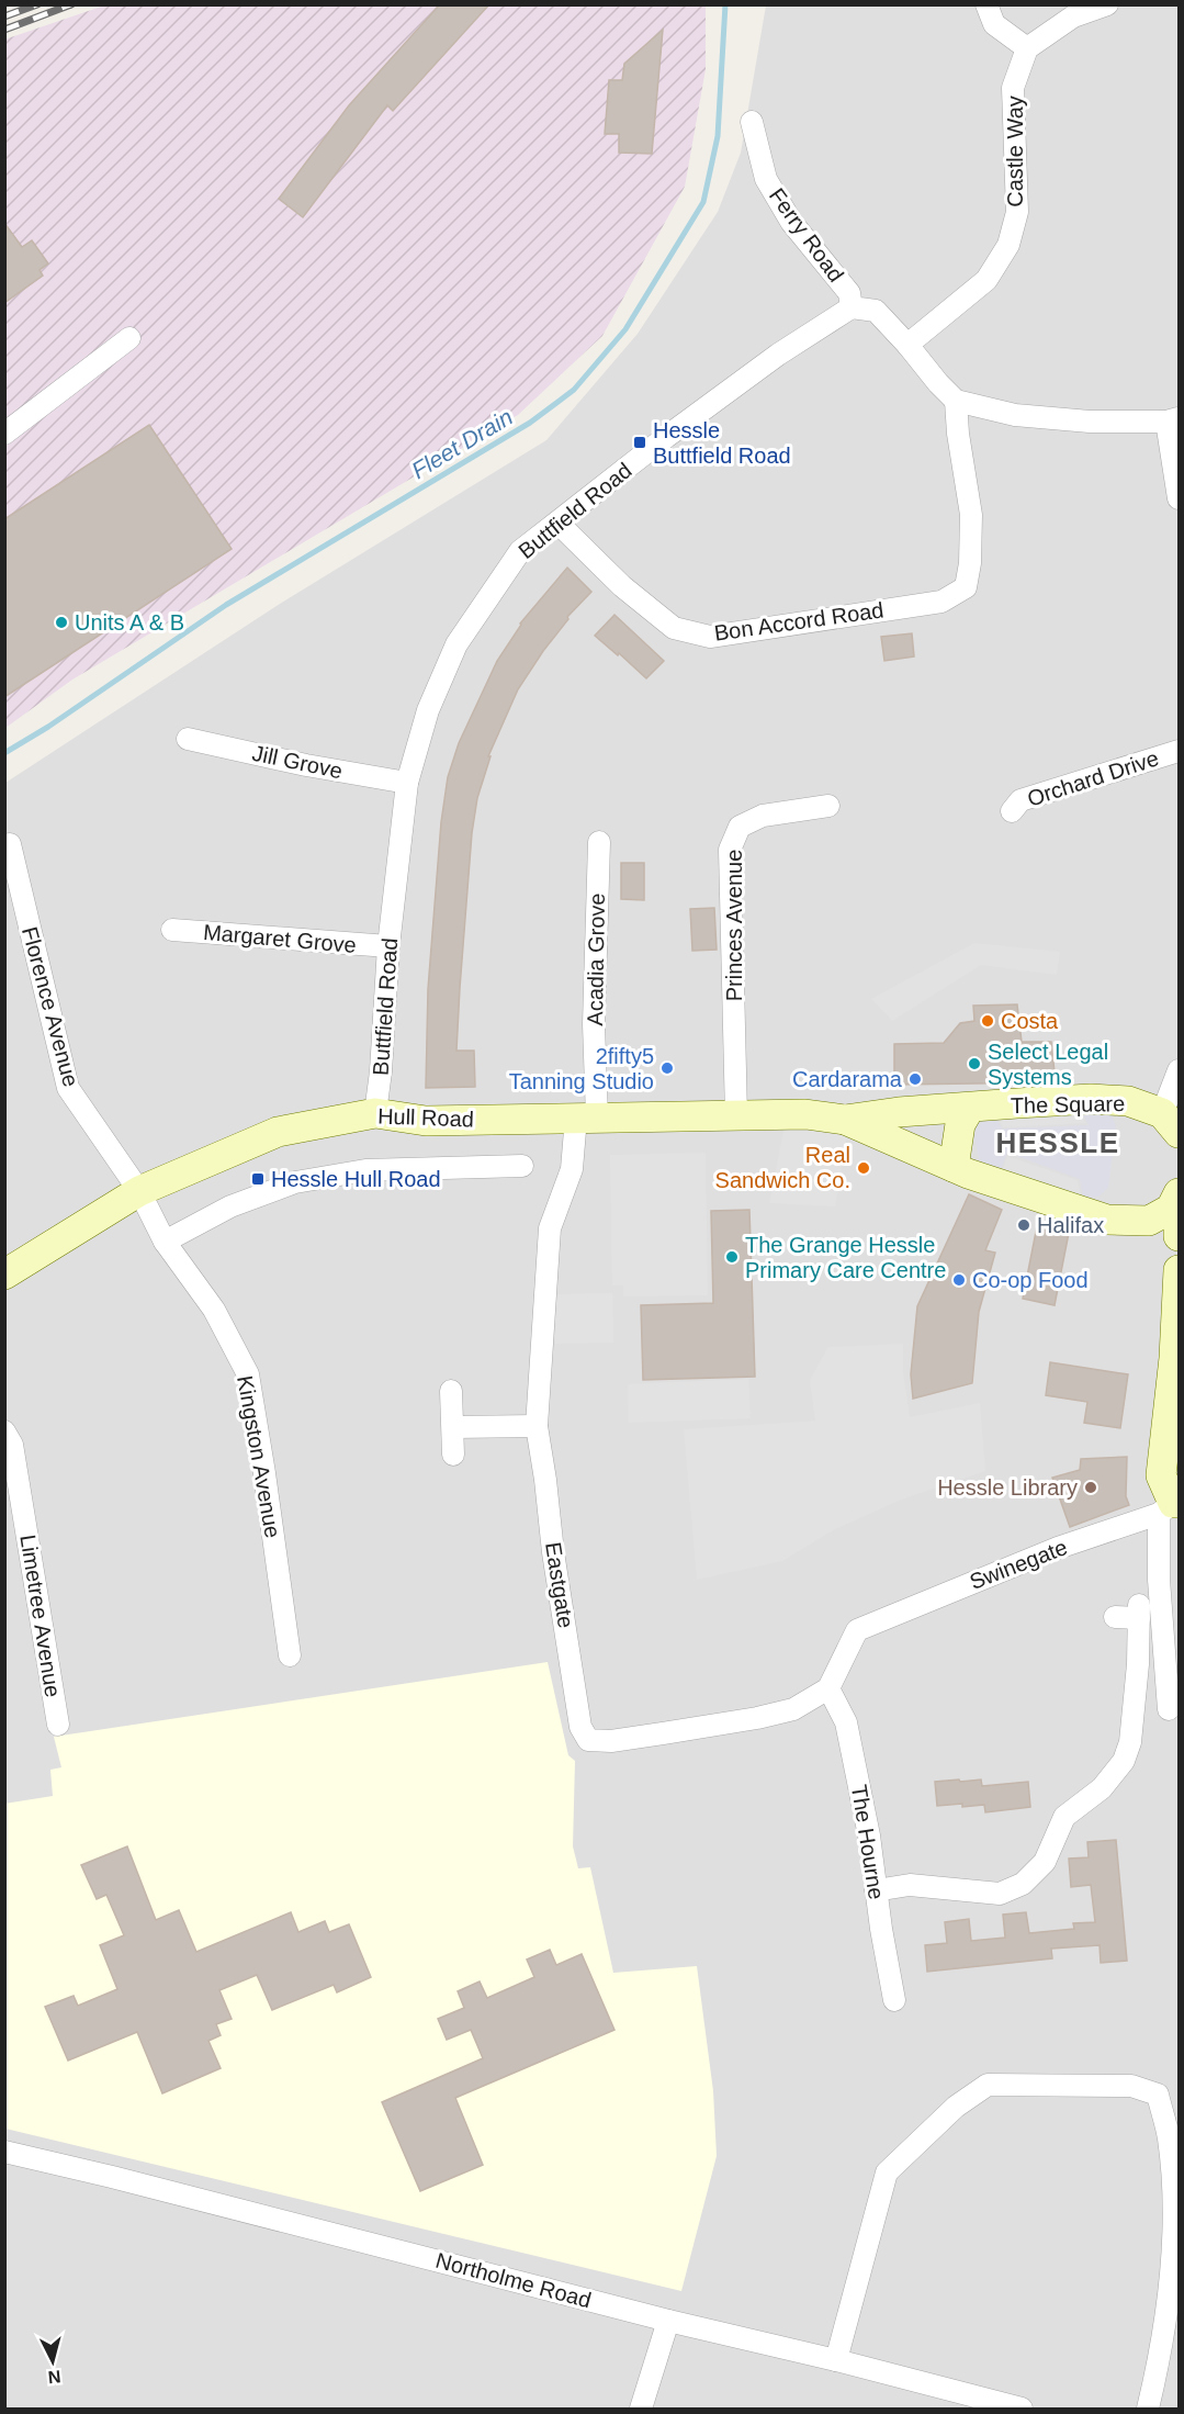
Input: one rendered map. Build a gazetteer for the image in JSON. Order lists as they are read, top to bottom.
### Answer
{
  "streets": {
    "street": [
      "Castle Way",
      "Ferry Road",
      "Buttfield Road",
      "Bon Accord Road",
      "Jill Grove",
      "Orchard Drive",
      "Princes Avenue",
      "Margaret Grove",
      "Acadia Grove",
      "Florence Avenue",
      "The Square",
      "Hull Road",
      "Kingston Avenue",
      "Swinegate",
      "Eastgate",
      "Limetree Avenue",
      "The Hourne",
      "Northolme Road"
    ]
  },
  "crossings": [
    ["Castle Way", "Ferry Road"],
    ["Ferry Road", "Buttfield Road"],
    ["Ferry Road", "Bon Accord Road"],
    ["Buttfield Road", "Bon Accord Road"],
    ["Buttfield Road", "Jill Grove"],
    ["Buttfield Road", "Margaret Grove"],
    ["Buttfield Road", "Hull Road"],
    ["Princes Avenue", "Hull Road"],
    ["Acadia Grove", "Hull Road"],
    ["Acadia Grove", "Eastgate"],
    ["Florence Avenue", "Hull Road"],
    ["Florence Avenue", "Kingston Avenue"],
    ["The Square", "Hull Road"],
    ["Hull Road", "Kingston Avenue"],
    ["Hull Road", "Eastgate"],
    ["Swinegate", "Eastgate"],
    ["Swinegate", "The Hourne"],
    ["Eastgate", "The Hourne"]
  ],
  "districts": ["HESSLE"],
  "water": ["Fleet Drain"],
  "places": {
    "transit": ["Hessle Buttfield Road", "Hessle Hull Road"],
    "other": [
      "Units A & B",
      "Costa",
      "Select Legal Systems",
      "2fifty5 Tanning Studio",
      "Cardarama",
      "Real Sandwich Co.",
      "Halifax",
      "The Grange Hessle Primary Care Centre",
      "Co-op Food",
      "Hessle Library"
    ]
  },
  "north": "bottom"
}
